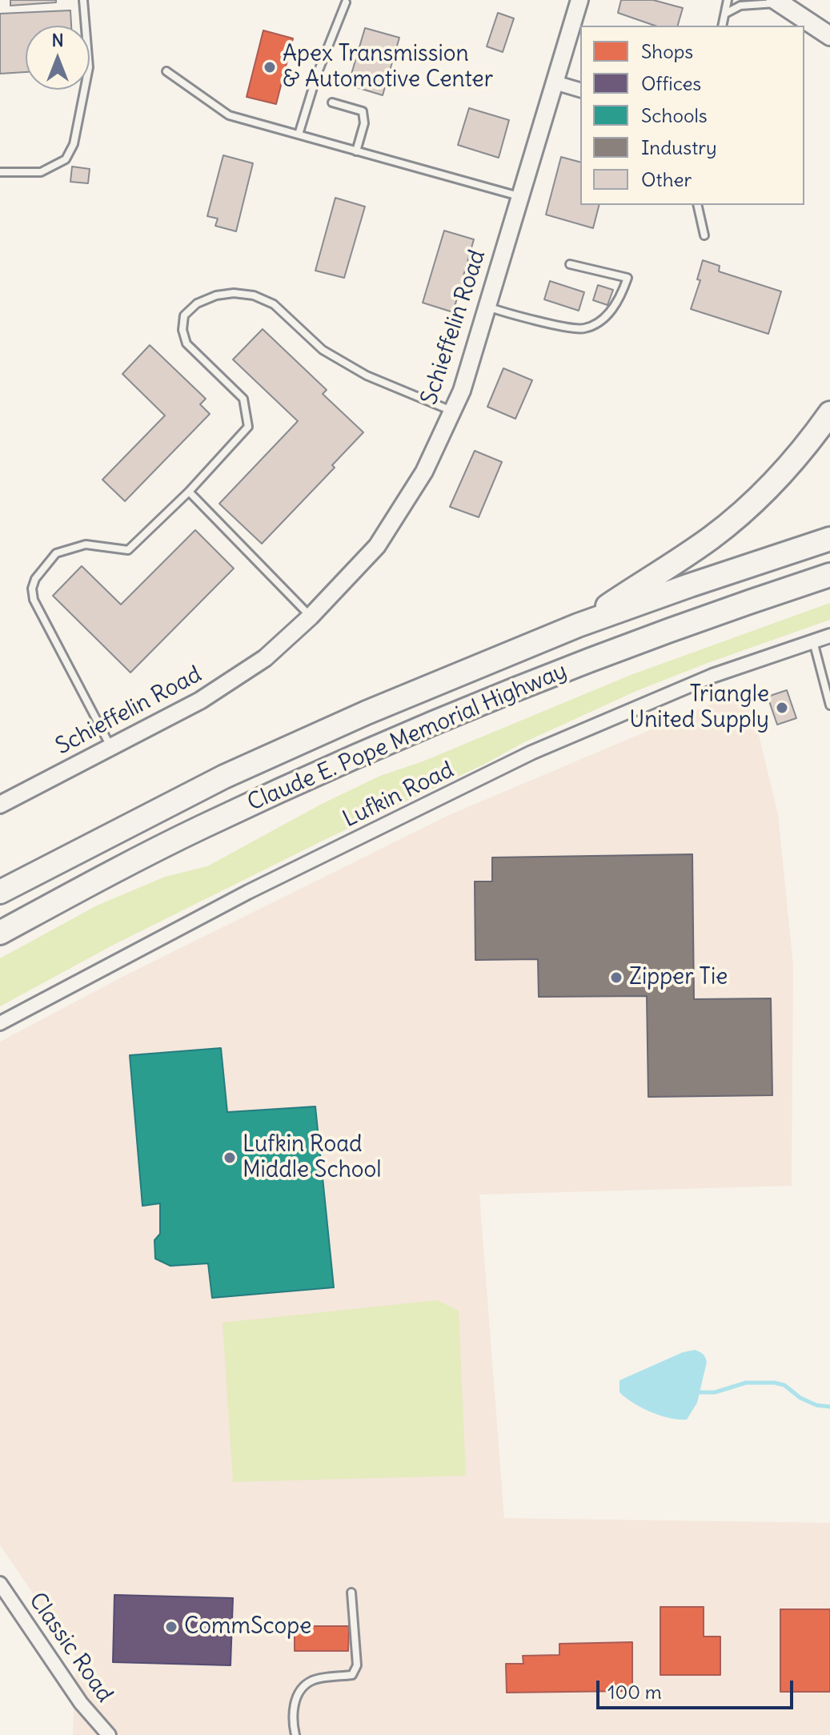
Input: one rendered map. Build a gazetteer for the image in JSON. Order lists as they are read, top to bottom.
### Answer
{
  "streets": {
    "highway": ["Claude E. Pope Memorial Highway"],
    "street": ["Schieffelin Road", "Lufkin Road", "Classic Road"]
  },
  "places": [
    "Apex Transmission & Automotive Center",
    "Triangle United Supply",
    "Zipper Tie",
    "Lufkin Road Middle School",
    "CommScope"
  ],
  "legend": [
    "Shops",
    "Offices",
    "Schools",
    "Industry",
    "Other"
  ],
  "scale_bar": "100 m",
  "north": "top"
}
